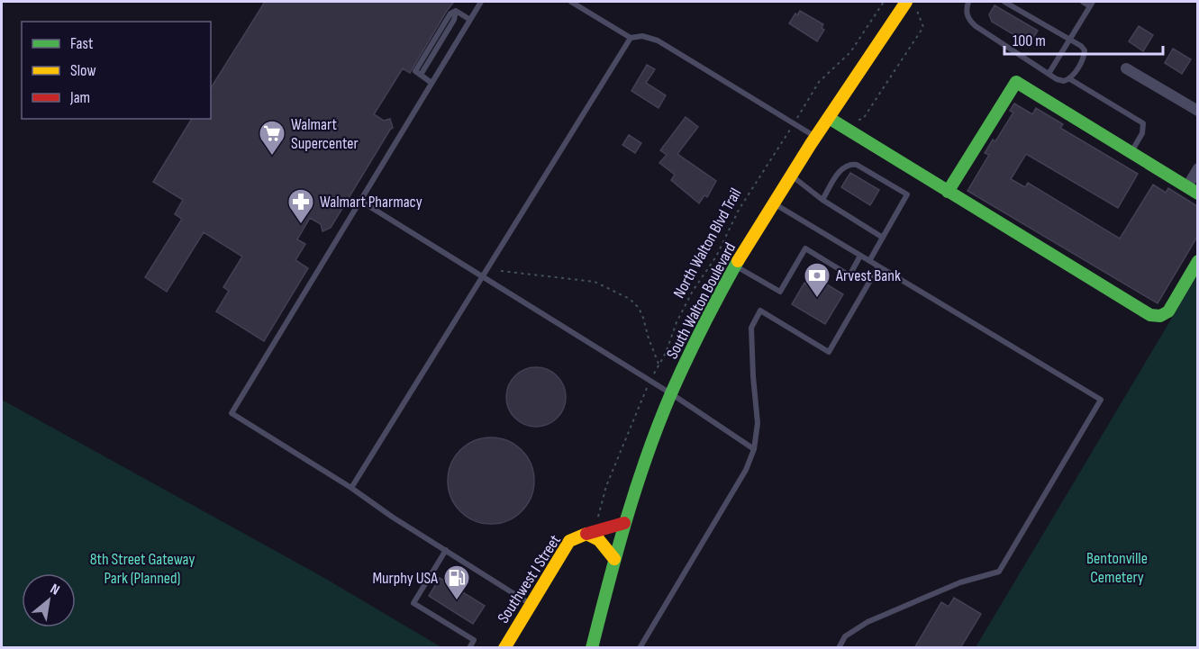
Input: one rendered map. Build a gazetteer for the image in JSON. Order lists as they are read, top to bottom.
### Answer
{
  "streets": {
    "main road": ["South Walton Boulevard", "Southwest I Street"],
    "path": ["North Walton Blvd Trail"]
  },
  "crossings": [
    ["South Walton Boulevard", "Southwest I Street"]
  ],
  "parks": ["Bentonville Cemetery", "8th Street Gateway Park (Planned)"],
  "places": {
    "supermarket": ["Walmart Supercenter"],
    "pharmacy": ["Walmart Pharmacy"],
    "bank": ["Arvest Bank"],
    "fuel station": ["Murphy USA"]
  },
  "legend": ["Fast", "Slow", "Jam"],
  "scale_bar": "100 m",
  "north": "top right"
}
